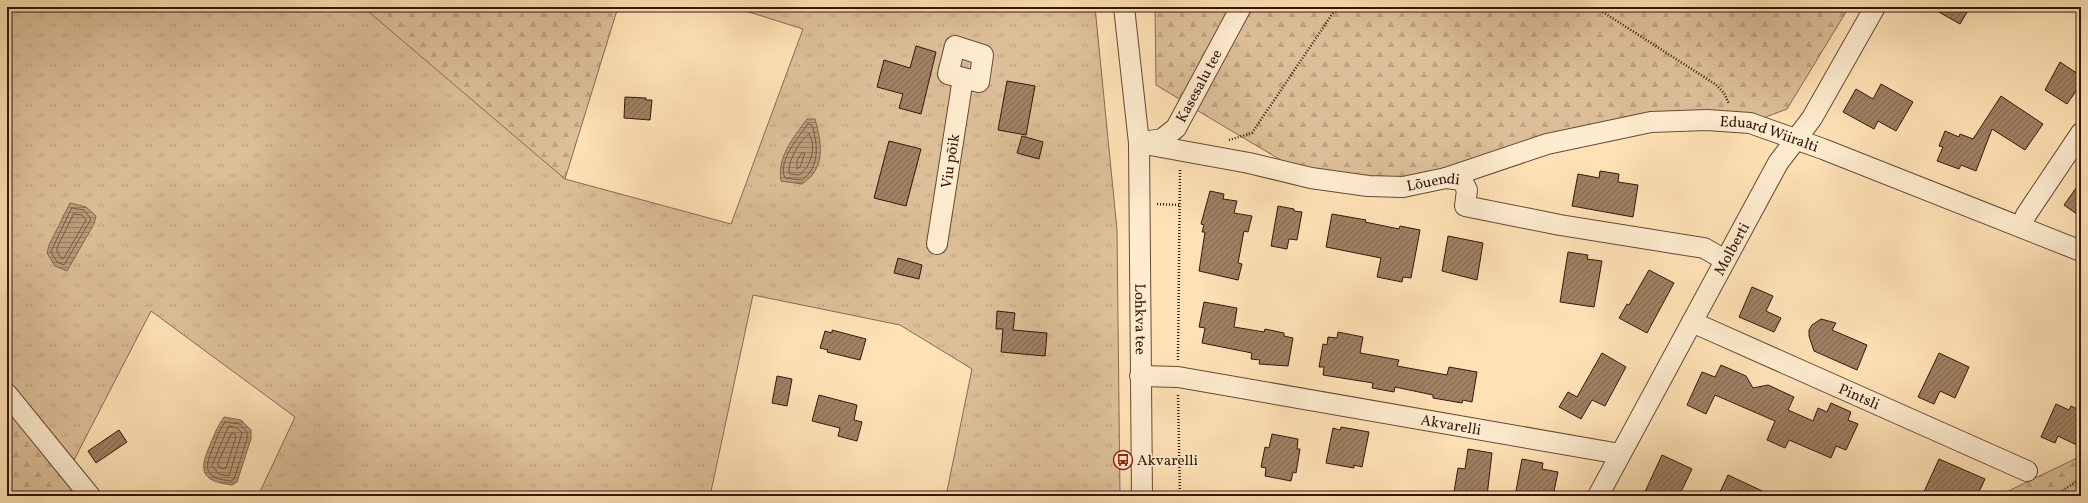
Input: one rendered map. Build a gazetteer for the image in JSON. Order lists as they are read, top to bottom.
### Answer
{
  "streets": {
    "street": [
      "Kasesalu tee",
      "Eduard Wiiralti",
      "Viu põik",
      "Lõuendi",
      "Molberti",
      "Lohkva tee",
      "Pintsli",
      "Akvarelli"
    ]
  },
  "crossings": [
    ["Kasesalu tee", "Lõuendi"],
    ["Kasesalu tee", "Lohkva tee"],
    ["Eduard Wiiralti", "Lõuendi"],
    ["Eduard Wiiralti", "Molberti"],
    ["Lõuendi", "Molberti"],
    ["Lõuendi", "Lohkva tee"],
    ["Molberti", "Pintsli"],
    ["Molberti", "Akvarelli"],
    ["Lohkva tee", "Akvarelli"]
  ],
  "places": {
    "bus stop": ["Akvarelli"]
  }
}
